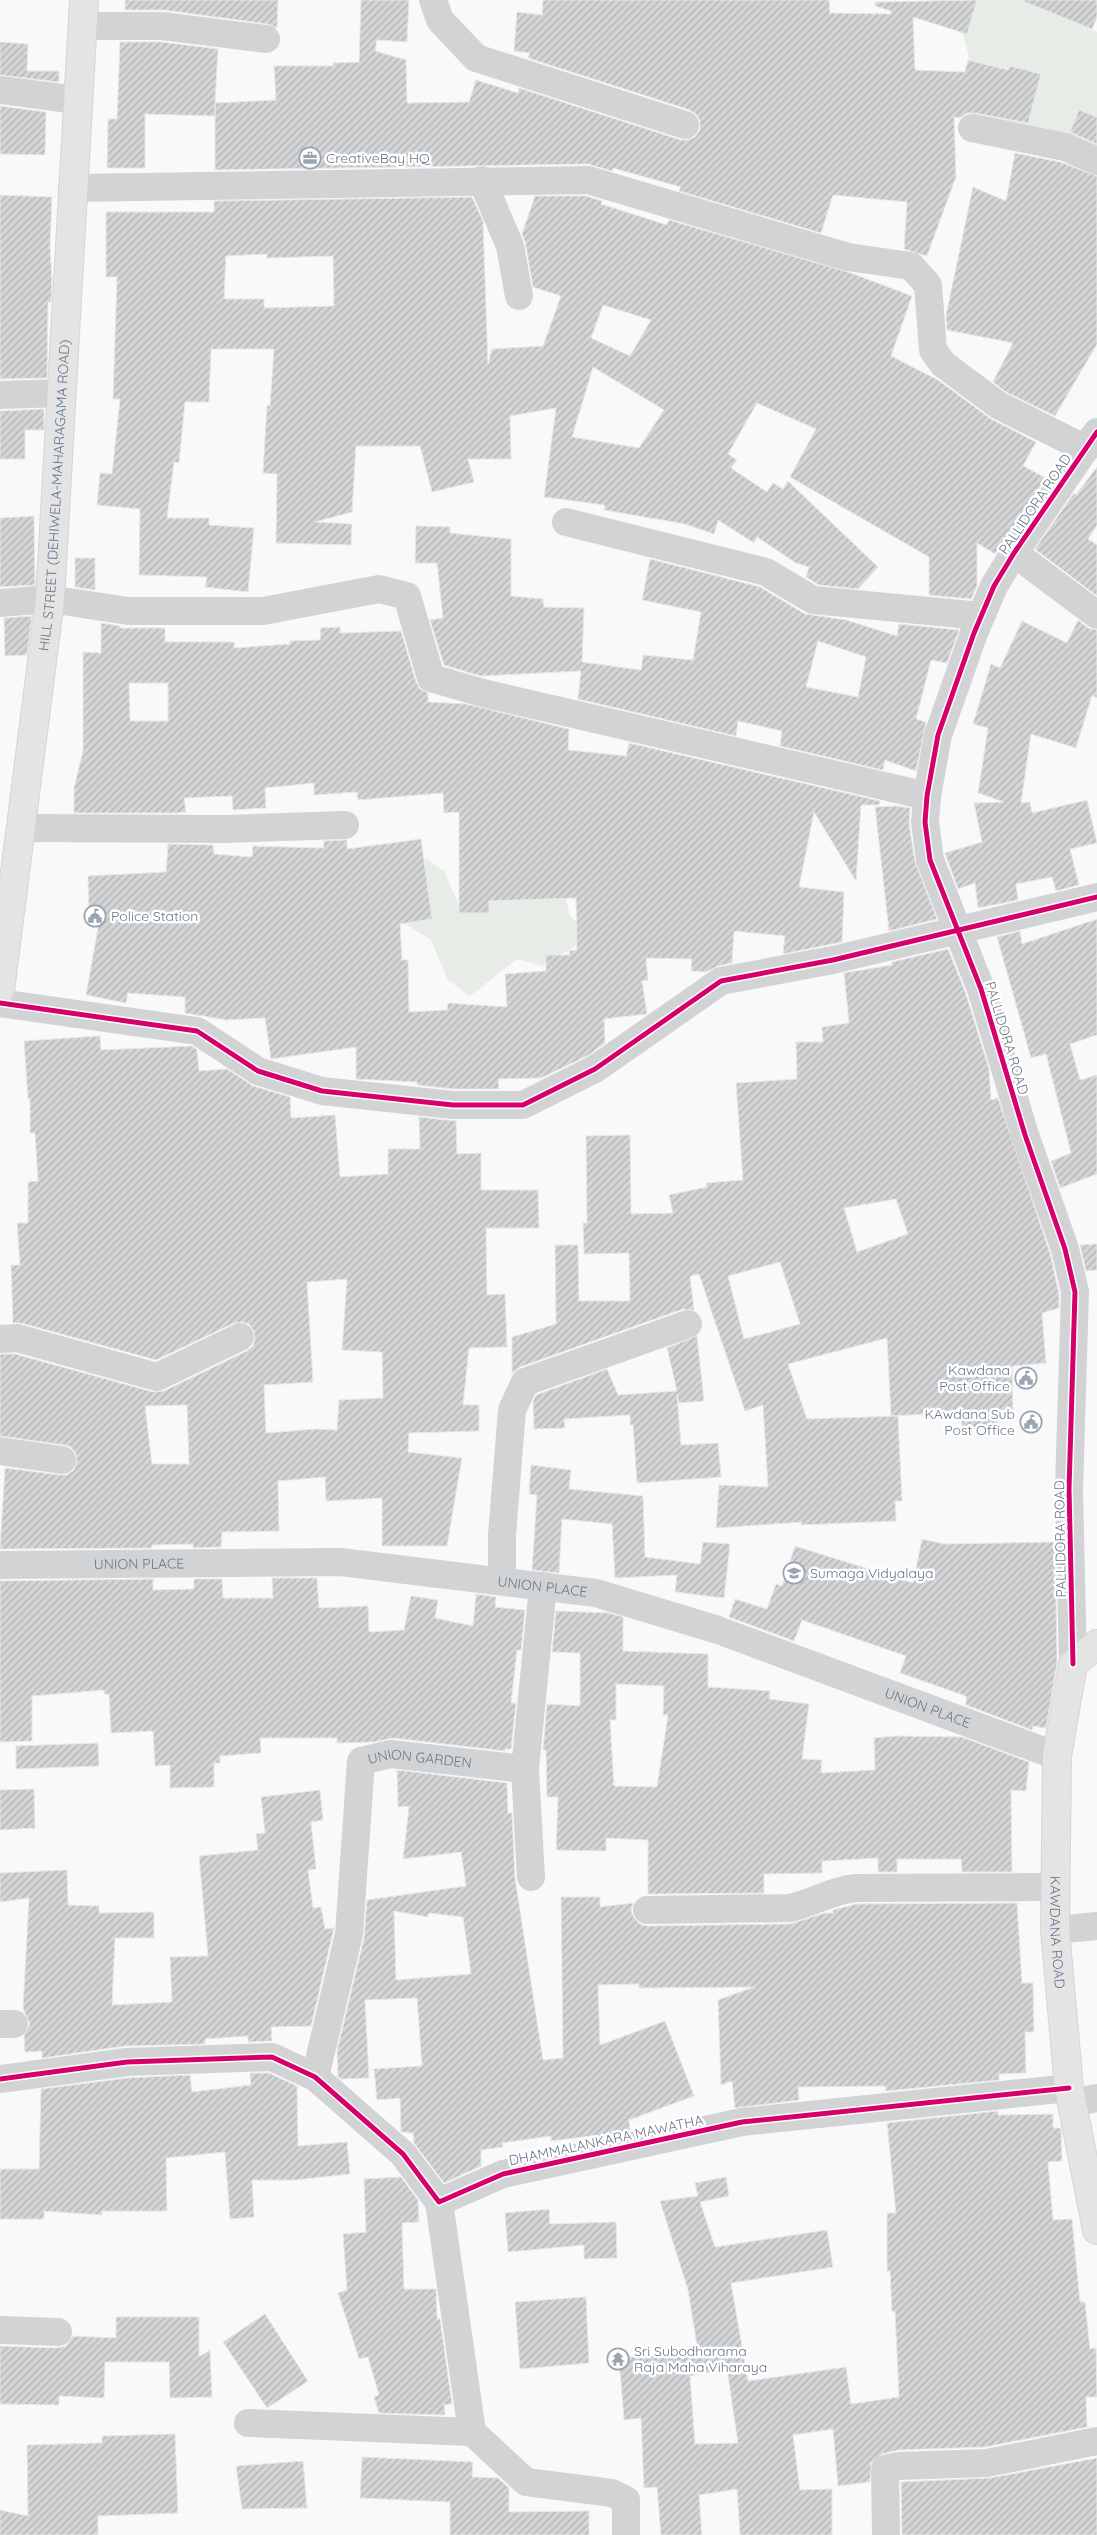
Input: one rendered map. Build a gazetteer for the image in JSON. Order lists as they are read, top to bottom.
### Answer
{
  "streets": {
    "main road": ["HILL STREET (DEHIWELA-MAHARAGAMA ROAD)", "KAWDANA ROAD"],
    "street": [
      "PALLIDORA ROAD",
      "UNION PLACE",
      "UNION GARDEN",
      "DHAMMALANKARA MAWATHA"
    ]
  },
  "crossings": [
    ["PALLIDORA ROAD", "KAWDANA ROAD"],
    ["UNION PLACE", "KAWDANA ROAD"],
    ["KAWDANA ROAD", "DHAMMALANKARA MAWATHA"]
  ],
  "places": {
    "office": ["CreativeBay HQ"],
    "public building": ["Police Station", "Kawdana Post Office", "KAwdana Sub Post Office"],
    "school or university": ["Sumaga Vidyalaya"],
    "temple": ["Sri Subodharama Raja Maha Viharaya"]
  }
}
